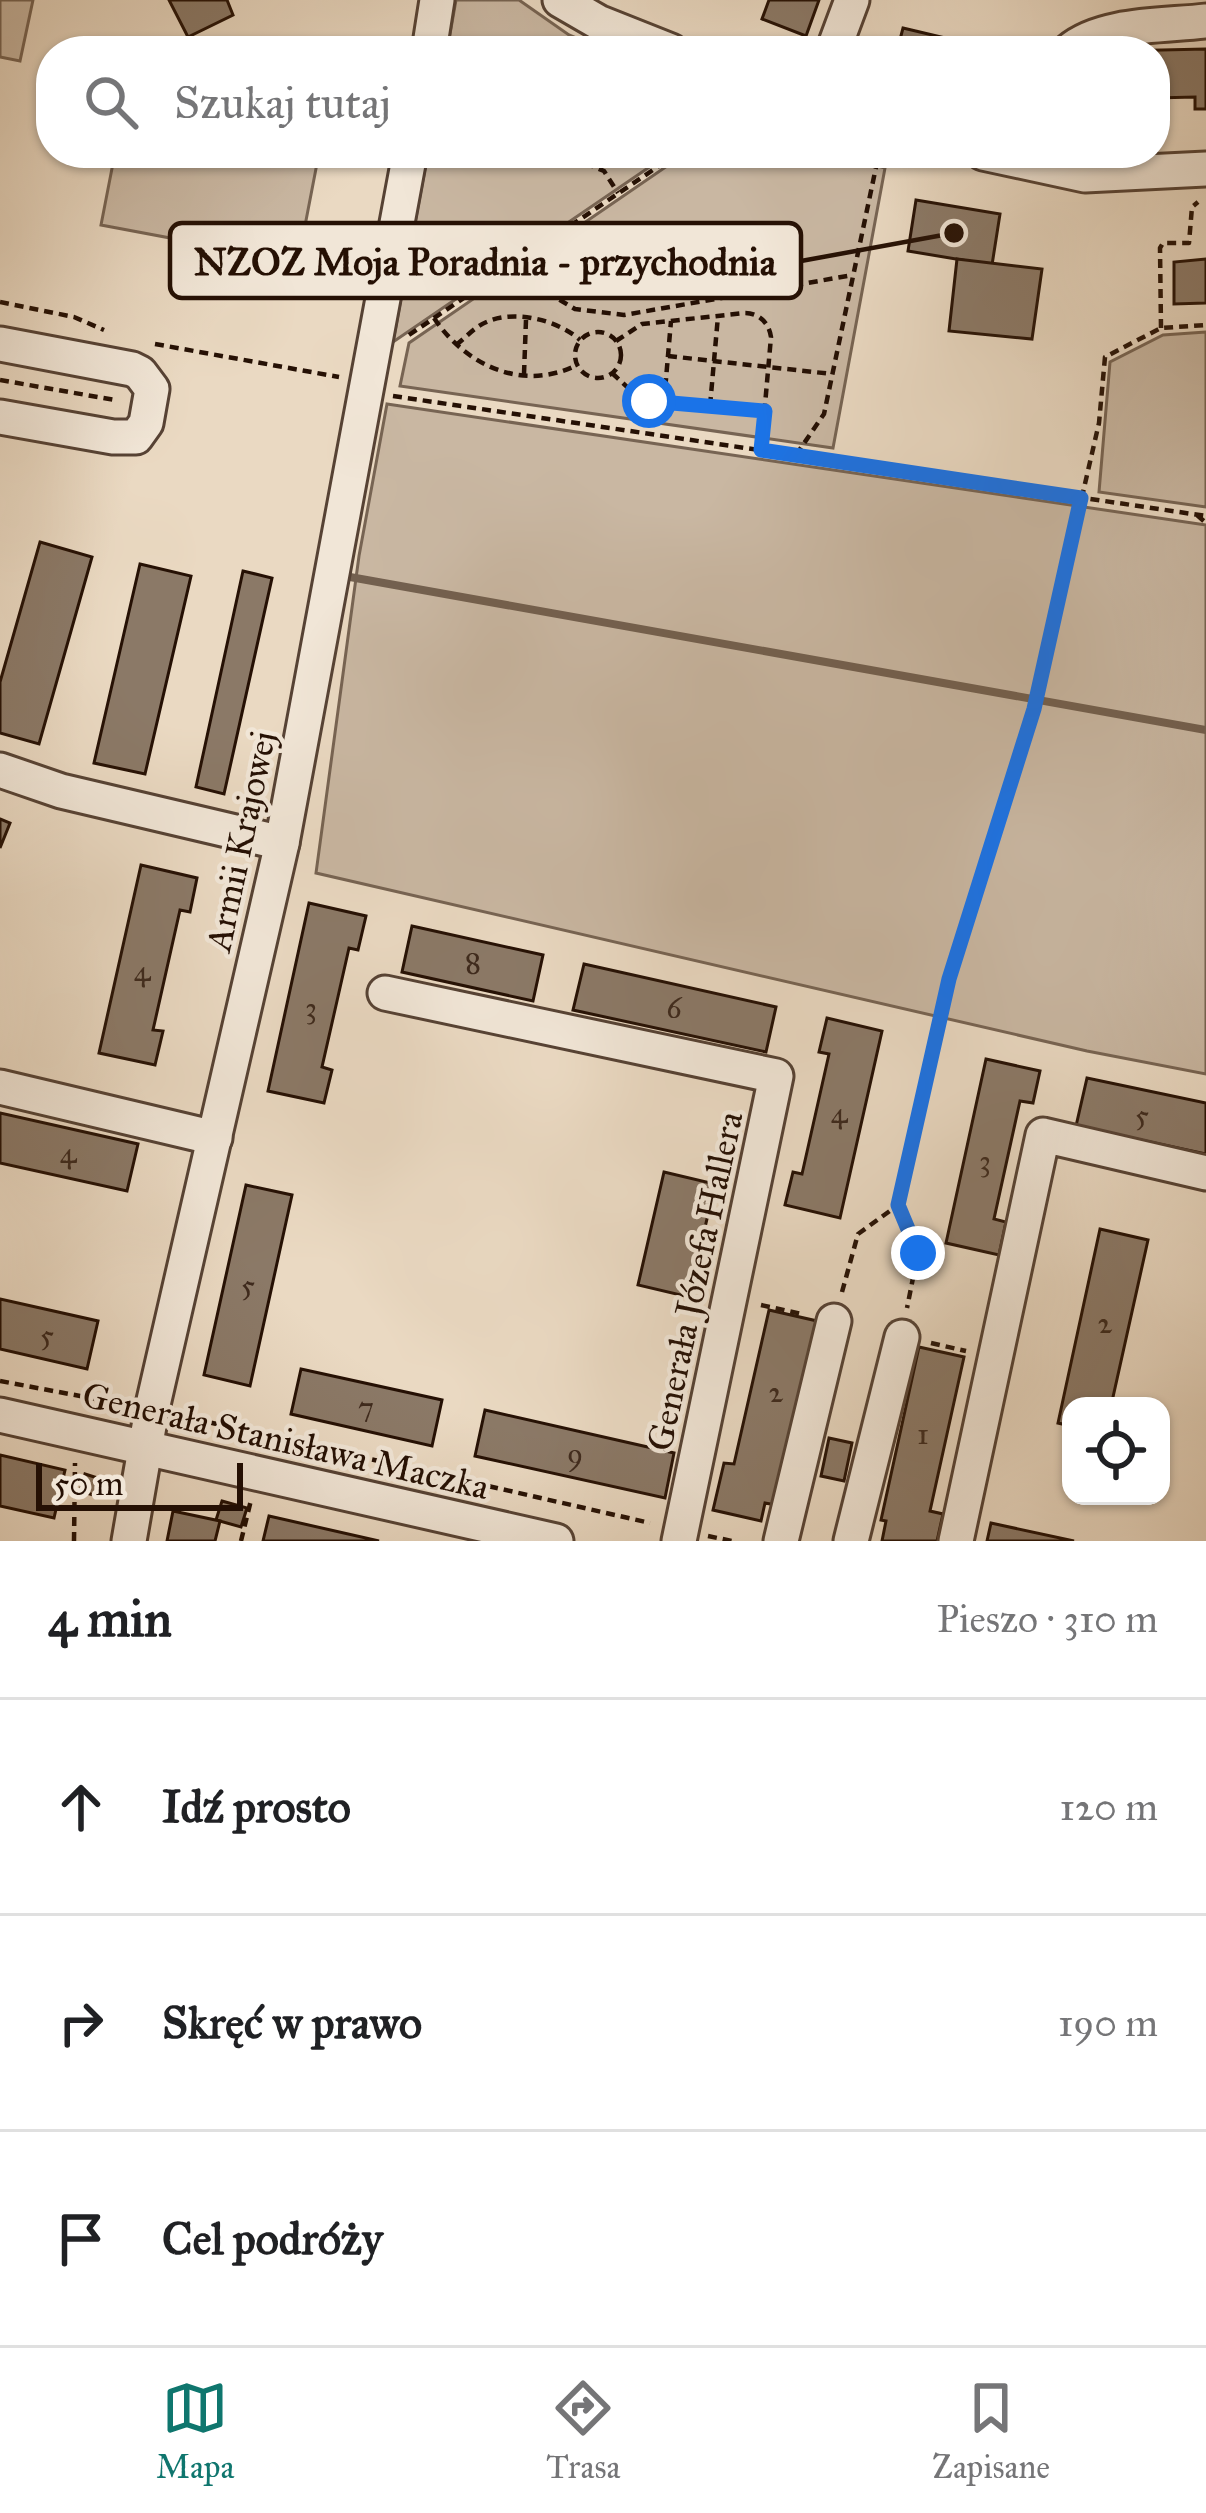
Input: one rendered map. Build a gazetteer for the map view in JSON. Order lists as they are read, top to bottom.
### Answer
{
  "streets": {
    "street": ["Armii Krajowej", "Generała Józefa Hallera", "Generała Stanisława Maczka"]
  },
  "crossings": [
    ["Armii Krajowej", "Generała Stanisława Maczka"]
  ],
  "places": ["NZOZ Moja Poradnia - przychodnia"],
  "house_numbers": [
    "8",
    "4",
    "3",
    "6",
    "4",
    "5",
    "4",
    "3",
    "5",
    "2",
    "5",
    "2",
    "7",
    "1",
    "9"
  ],
  "scale_bar": "50 m",
  "page": {
    "search": "Szukaj tutaj",
    "scale": "50 m",
    "heading": ["4 min", "Pieszo · 310 m"],
    "list": [
      ["Idź prosto", "120 m"],
      ["Skręć w prawo", "190 m"],
      "Cel podróży"
    ],
    "nav": ["Mapa", "Trasa", "Zapisane"]
  }
}
